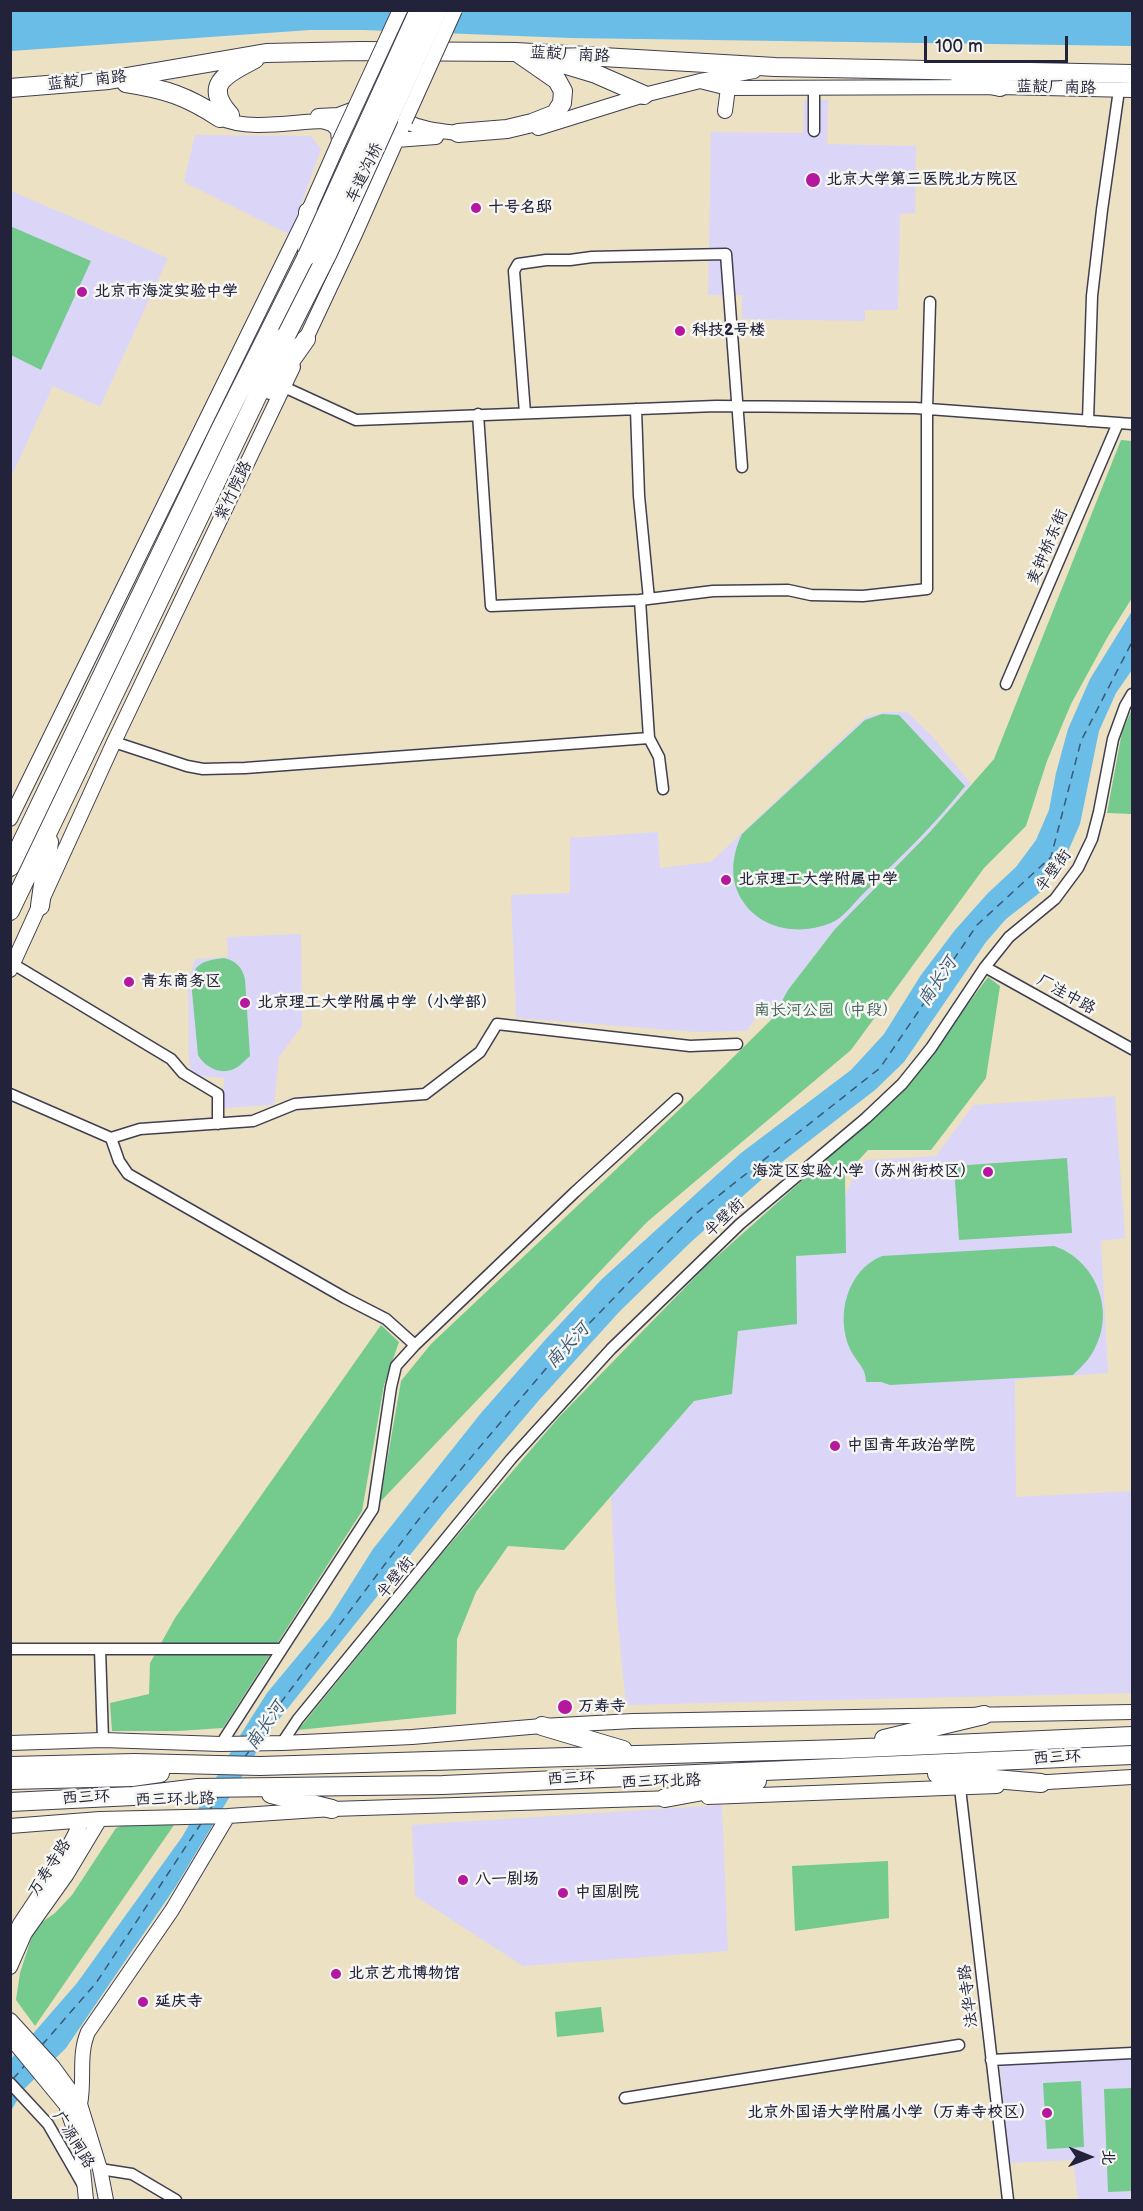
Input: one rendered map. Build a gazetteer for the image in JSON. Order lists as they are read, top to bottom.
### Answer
{
  "streets": {
    "highway": [
      "蓝靛厂南路",
      "车道沟桥",
      "紫竹院路",
      "西三环"
    ],
    "street": [
      "麦钟桥东街",
      "半壁街",
      "厂洼中路",
      "西三环北路",
      "万寿寺路",
      "法华寺路",
      "广源闸路"
    ]
  },
  "crossings": [
    ["车道沟桥", "紫竹院路"],
    ["半壁街", "厂洼中路"],
    ["西三环北路", "万寿寺路"],
    ["西三环北路", "法华寺路"]
  ],
  "water": ["南长河"],
  "parks": ["南长河公园（中段）"],
  "places": [
    "北京大学第三医院北方院区",
    "十号名邸",
    "北京市海淀实验中学",
    "科技2号楼",
    "北京理工大学附属中学",
    "青东商务区",
    "北京理工大学附属中学（小学部）",
    "海淀区实验小学（苏州街校区）",
    "中国青年政治学院",
    "万寿寺",
    "八一剧场",
    "中国剧院",
    "北京艺术博物馆",
    "延庆寺",
    "北京外国语大学附属小学（万寿寺校区）"
  ],
  "scale_bar": "100 m",
  "north": "right"
}
